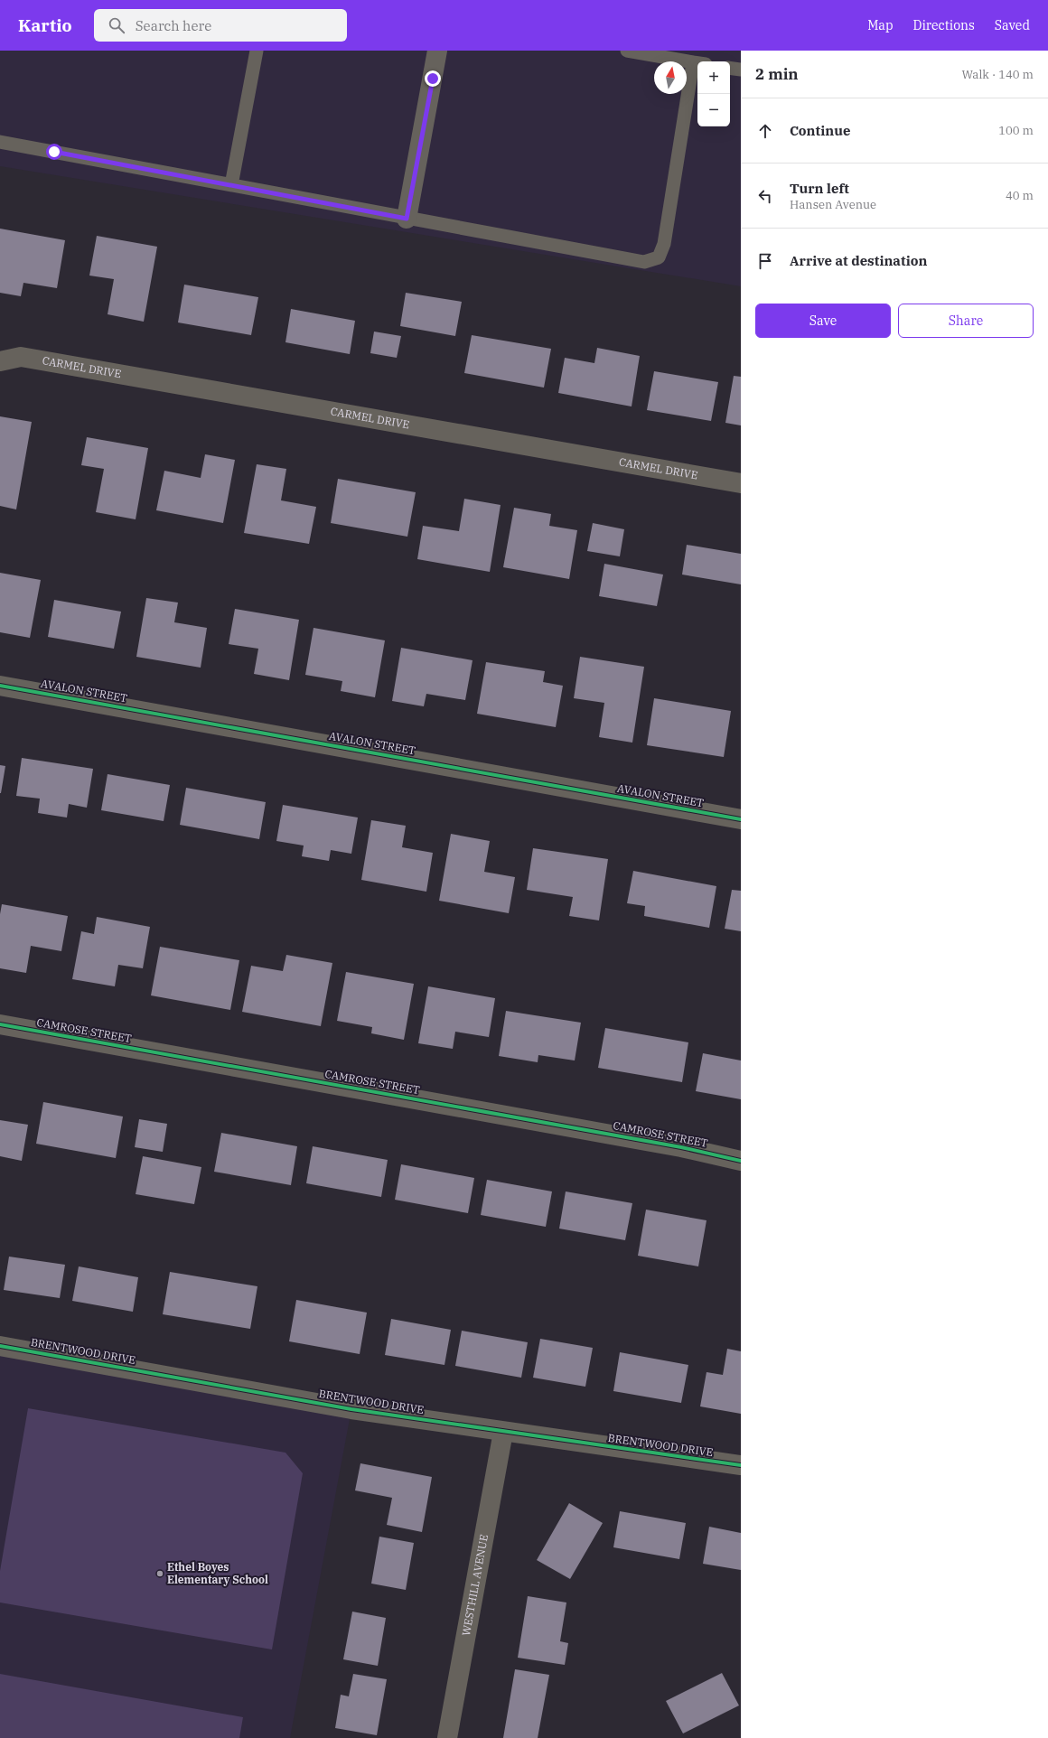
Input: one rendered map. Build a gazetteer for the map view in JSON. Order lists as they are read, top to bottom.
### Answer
{
  "streets": {
    "street": [
      "CARMEL DRIVE",
      "AVALON STREET",
      "CAMROSE STREET",
      "BRENTWOOD DRIVE",
      "WESTHILL AVENUE"
    ]
  },
  "crossings": [
    ["BRENTWOOD DRIVE", "WESTHILL AVENUE"]
  ],
  "places": ["Ethel Boyes Elementary School"],
  "north": "top",
  "page": {
    "header": "Kartio",
    "search": "Search here",
    "nav": ["Map", "Directions", "Saved"],
    "heading": ["2 min", "Walk · 140 m"],
    "map_buttons": ["+", "−"],
    "list": [
      ["Continue", "100 m"],
      ["Turn left", "Hansen Avenue", "40 m"],
      "Arrive at destination"
    ],
    "buttons": ["Save", "Share"]
  }
}
